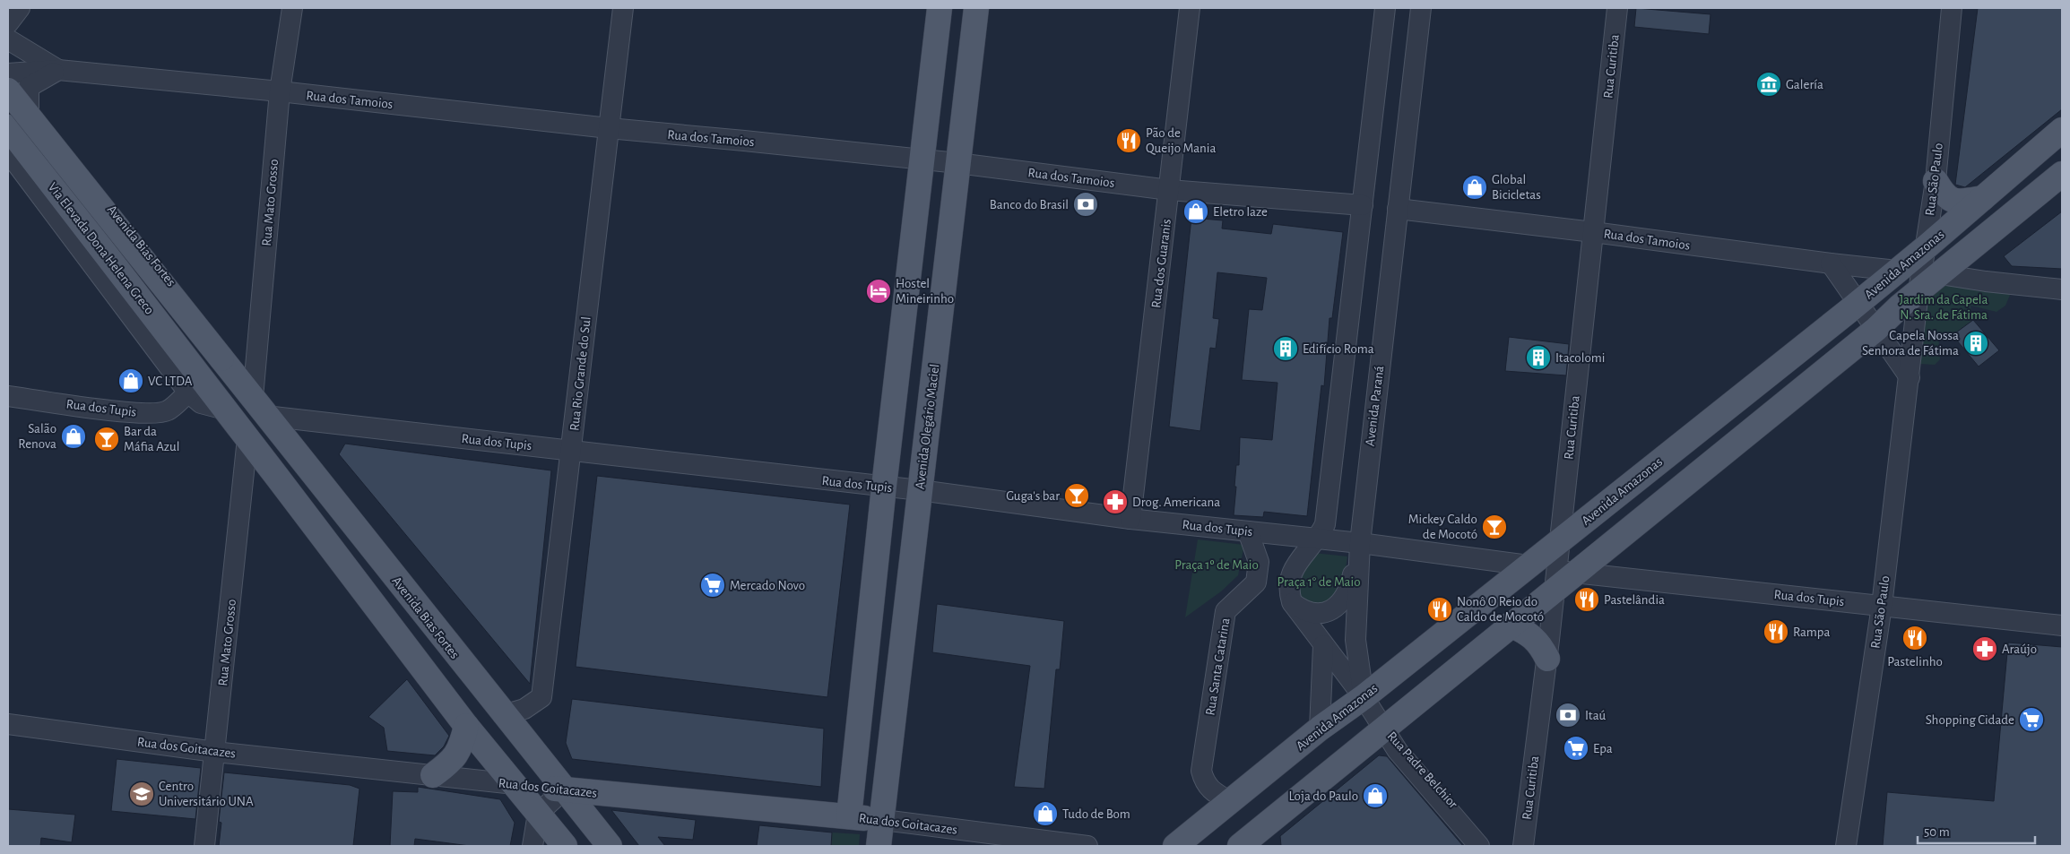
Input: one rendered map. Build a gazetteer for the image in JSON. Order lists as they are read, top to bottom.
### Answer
{
  "streets": {
    "main road": [
      "Avenida Bias Fortes",
      "Via Elevada Dona Helena Greco",
      "Avenida Amazonas",
      "Avenida Olegário Maciel",
      "Rua dos Goitacazes"
    ],
    "street": [
      "Rua Curitiba",
      "Rua dos Tamoios",
      "Rua São Paulo",
      "Rua Mato Grosso",
      "Rua dos Guaranis",
      "Rua Rio Grande do Sul",
      "Avenida Paraná",
      "Rua dos Tupis",
      "Rua Santa Catarina",
      "Rua Padre Belchior"
    ]
  },
  "crossings": [
    ["Rua Curitiba", "Rua dos Tamoios"],
    ["Rua Curitiba", "Avenida Amazonas"],
    ["Rua Curitiba", "Rua dos Tupis"],
    ["Rua dos Tamoios", "Rua Mato Grosso"],
    ["Rua dos Tamoios", "Rua dos Guaranis"],
    ["Rua dos Tamoios", "Avenida Amazonas"],
    ["Rua dos Tamoios", "Rua Rio Grande do Sul"],
    ["Rua dos Tamoios", "Avenida Paraná"],
    ["Rua dos Tamoios", "Avenida Olegário Maciel"],
    ["Rua São Paulo", "Avenida Amazonas"],
    ["Rua São Paulo", "Rua dos Tupis"],
    ["Rua Mato Grosso", "Avenida Bias Fortes"],
    ["Rua Mato Grosso", "Rua dos Tupis"],
    ["Rua Mato Grosso", "Rua dos Goitacazes"],
    ["Avenida Bias Fortes", "Via Elevada Dona Helena Greco"],
    ["Avenida Bias Fortes", "Rua Rio Grande do Sul"],
    ["Avenida Bias Fortes", "Rua dos Tupis"],
    ["Avenida Bias Fortes", "Rua dos Goitacazes"],
    ["Via Elevada Dona Helena Greco", "Rua dos Tupis"],
    ["Rua dos Guaranis", "Rua dos Tupis"],
    ["Avenida Amazonas", "Avenida Paraná"],
    ["Avenida Amazonas", "Rua dos Tupis"],
    ["Avenida Amazonas", "Rua Santa Catarina"],
    ["Rua Rio Grande do Sul", "Rua dos Tupis"],
    ["Avenida Paraná", "Rua dos Tupis"],
    ["Avenida Paraná", "Rua Padre Belchior"],
    ["Rua dos Tupis", "Avenida Olegário Maciel"],
    ["Rua dos Tupis", "Rua Santa Catarina"],
    ["Avenida Olegário Maciel", "Rua dos Goitacazes"]
  ],
  "parks": ["Jardim da Capela N. Sra. de Fátima", "Praça 1º de Maio", "Praça 1° de Maio"],
  "places": {
    "museum": ["Galería"],
    "restaurant": [
      "Pão de Queijo Mania",
      "Pastelândia",
      "Nonô O Reio do Caldo de Mocotó",
      "Rampa",
      "Pastelinho"
    ],
    "shop": [
      "Global Bicicletas",
      "Eletro Iaze",
      "VC LTDA",
      "Salão Renova",
      "Loja do Paulo",
      "Tudo de Bom"
    ],
    "bank": ["Banco do Brasil", "Itaú"],
    "hotel": ["Hostel Mineirinho"],
    "building": ["Capela Nossa Senhora de Fátima", "Edifício Roma", "Itacolomi"],
    "bar": ["Bar da Máfia Azul", "Guga's bar", "Mickey Caldo de Mocotó"],
    "pharmacy": ["Drog. Americana", "Araújo"],
    "supermarket": ["Mercado Novo", "Shopping Cidade", "Epa"],
    "school or university": ["Centro Universitário UNA"]
  },
  "scale_bar": "50 m"
}
